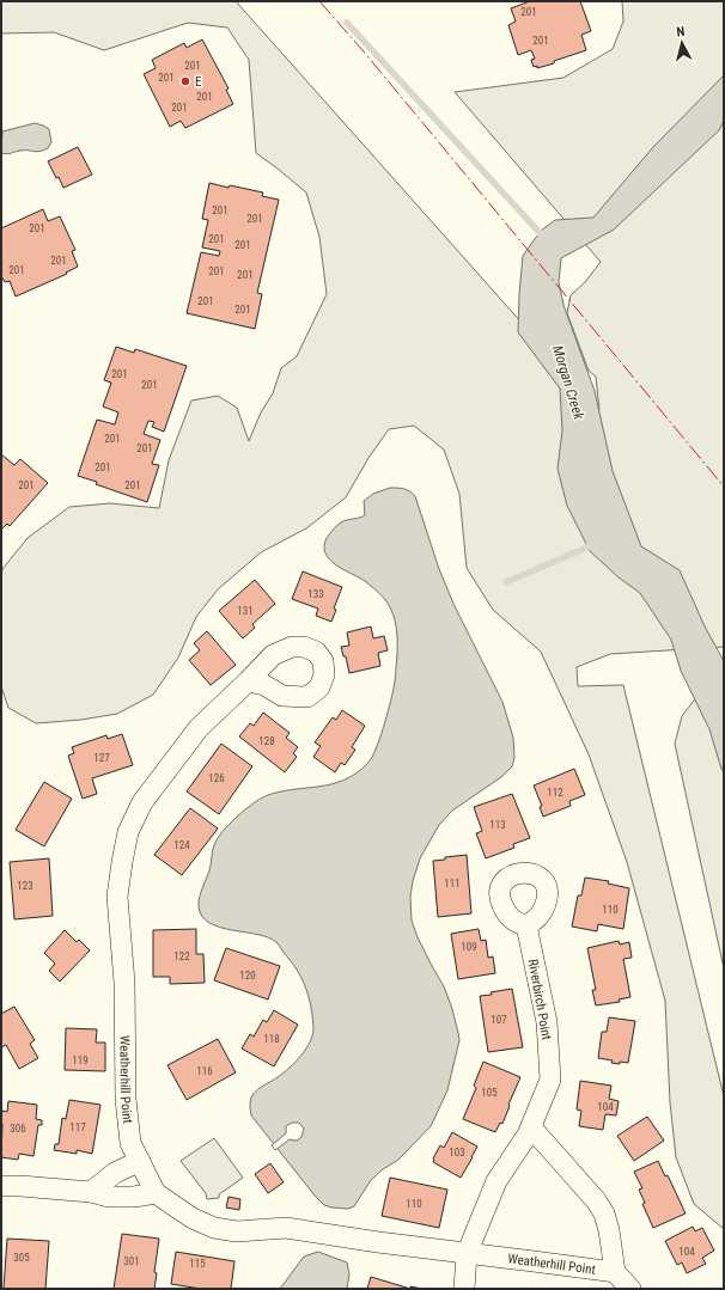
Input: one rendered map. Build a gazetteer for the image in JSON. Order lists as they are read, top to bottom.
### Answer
{
  "streets": {
    "street": ["Riverbirch Point", "Weatherhill Point"]
  },
  "crossings": [
    ["Riverbirch Point", "Weatherhill Point"]
  ],
  "water": ["Morgan Creek"],
  "places": ["E"],
  "house_numbers": [
    "201",
    "201",
    "201",
    "201",
    "201",
    "201",
    "201",
    "201",
    "201",
    "201",
    "201",
    "201",
    "201",
    "201",
    "201",
    "201",
    "201",
    "201",
    "201",
    "201",
    "201",
    "201",
    "201",
    "201",
    "133",
    "131",
    "128",
    "127",
    "126",
    "112",
    "113",
    "124",
    "111",
    "123",
    "110",
    "109",
    "122",
    "120",
    "107",
    "118",
    "119",
    "116",
    "105",
    "104",
    "117",
    "306",
    "103",
    "110",
    "104",
    "305",
    "301",
    "115"
  ],
  "north": "top"
}
